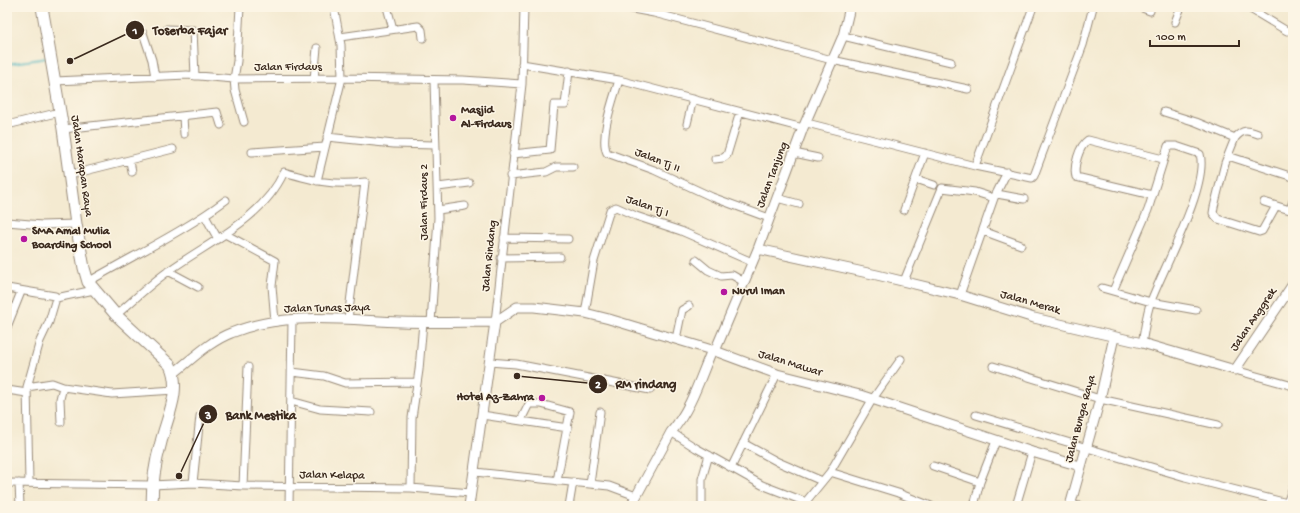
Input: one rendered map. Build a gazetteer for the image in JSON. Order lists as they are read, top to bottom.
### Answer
{
  "streets": {
    "main road": ["Jalan Harapan Raya"],
    "street": [
      "Jalan Firdaus",
      "Jalan Tj II",
      "Jalan Tanjung",
      "Jalan Firdaus 2",
      "Jalan Tj I",
      "Jalan Rindang",
      "Jalan Merak",
      "Jalan Tunas Jaya",
      "Jalan Anggrek",
      "Jalan Mawar",
      "Jalan Bunga Raya",
      "Jalan Kelapa"
    ]
  },
  "crossings": [
    ["Jalan Firdaus", "Jalan Harapan Raya"],
    ["Jalan Firdaus", "Jalan Firdaus 2"],
    ["Jalan Firdaus", "Jalan Rindang"],
    ["Jalan Tj II", "Jalan Tanjung"],
    ["Jalan Harapan Raya", "Jalan Tunas Jaya"],
    ["Jalan Tanjung", "Jalan Tj I"],
    ["Jalan Tanjung", "Jalan Merak"],
    ["Jalan Tanjung", "Jalan Mawar"],
    ["Jalan Firdaus 2", "Jalan Tunas Jaya"],
    ["Jalan Firdaus 2", "Jalan Kelapa"],
    ["Jalan Tj I", "Jalan Mawar"],
    ["Jalan Rindang", "Jalan Tunas Jaya"],
    ["Jalan Rindang", "Jalan Mawar"],
    ["Jalan Rindang", "Jalan Kelapa"],
    ["Jalan Merak", "Jalan Anggrek"],
    ["Jalan Merak", "Jalan Bunga Raya"],
    ["Jalan Tunas Jaya", "Jalan Mawar"],
    ["Jalan Mawar", "Jalan Bunga Raya"]
  ],
  "places": [
    "Toserba Fajar",
    "Masjid Al-Firdaus",
    "SMA Amal Mulia Boarding School",
    "Nurul Iman",
    "RM rindang",
    "Hotel Az-Zahra",
    "Bank Mestika"
  ],
  "scale_bar": "100 m"
}
